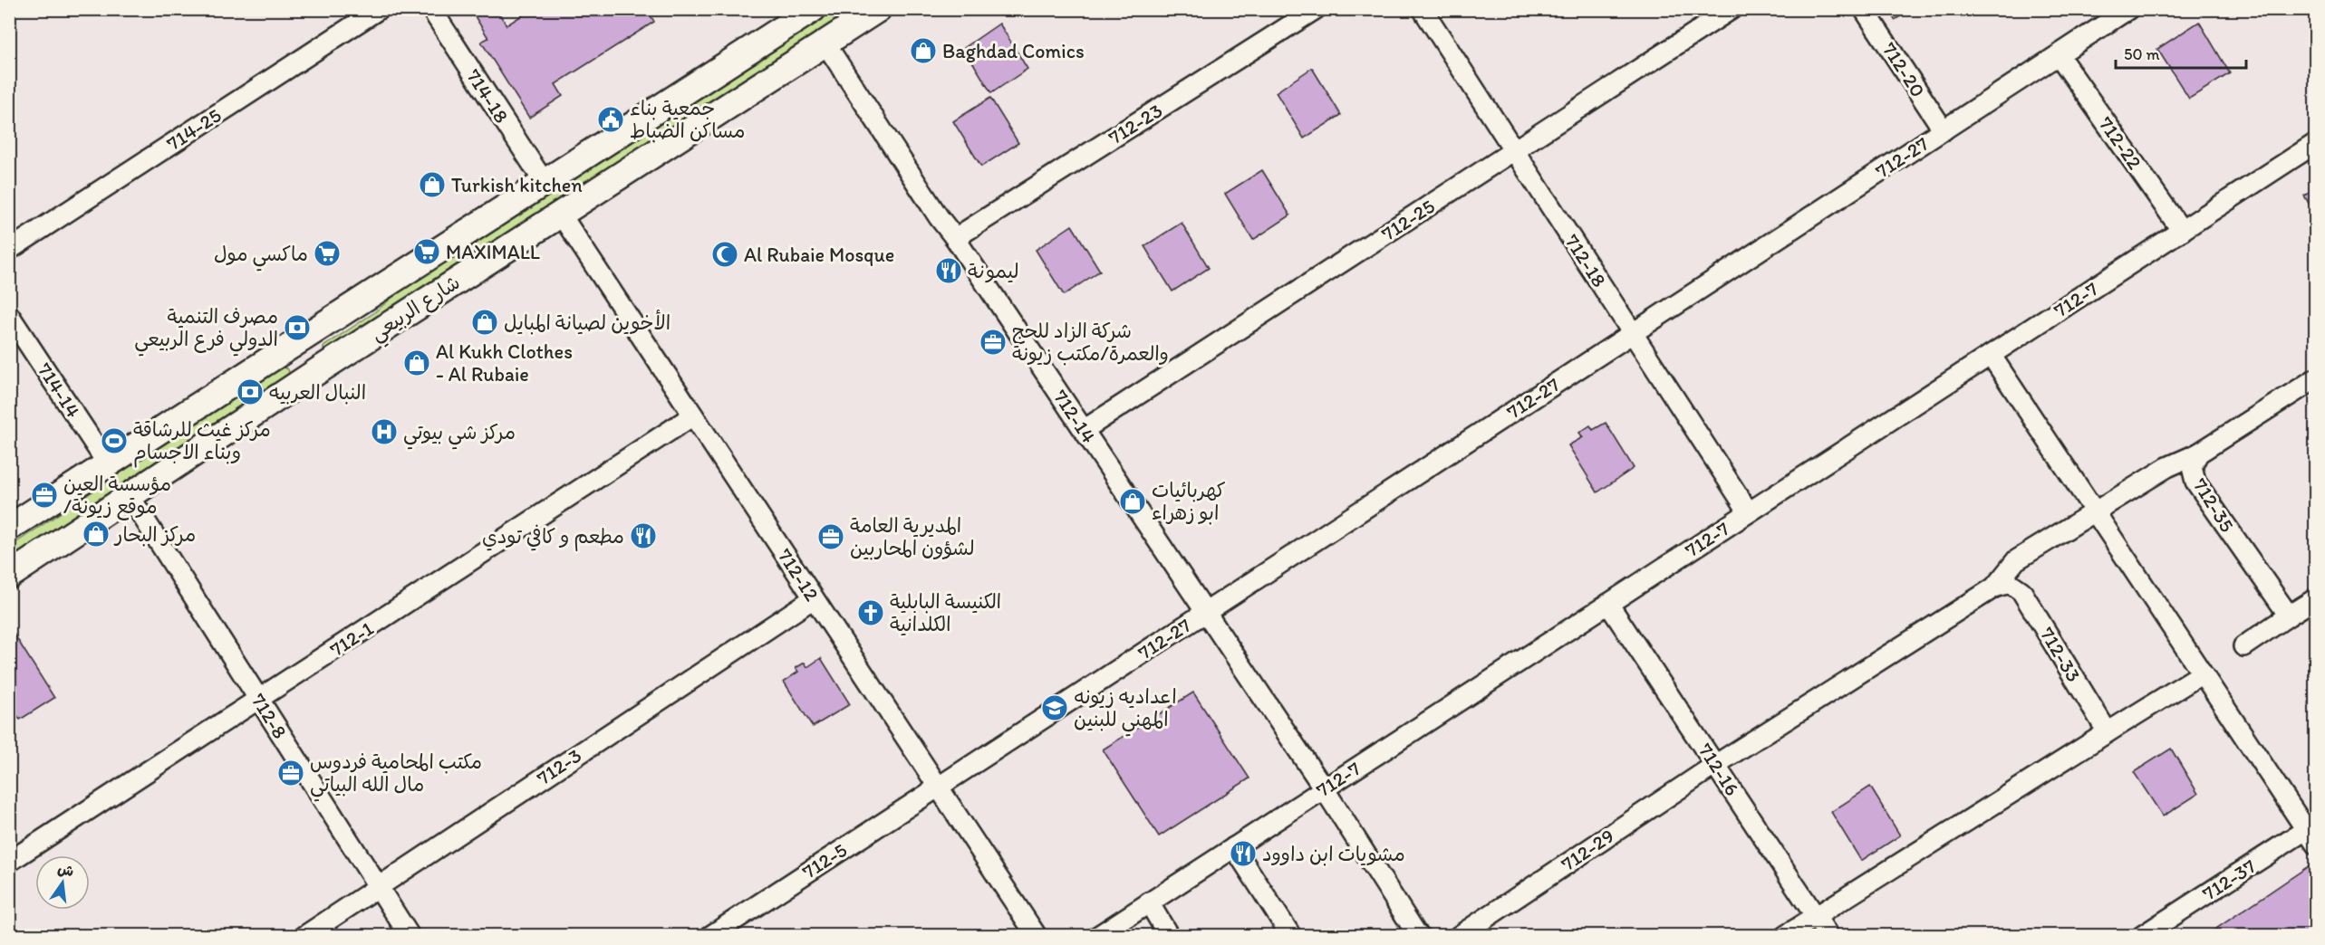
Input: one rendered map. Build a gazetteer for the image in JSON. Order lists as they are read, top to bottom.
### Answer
{
  "streets": {
    "street": [
      "712-20",
      "714-18",
      "712-23",
      "714-25",
      "712-22",
      "712-27",
      "712-25",
      "712-18",
      "712-7",
      "شارع الربيعي",
      "714-14",
      "712-14",
      "712-35",
      "712-12",
      "712-1",
      "712-33",
      "712-8",
      "712-3",
      "712-16",
      "712-29",
      "712-5",
      "712-37"
    ]
  },
  "crossings": [
    ["712-20", "712-27"],
    ["714-18", "شارع الربيعي"],
    ["712-23", "712-14"],
    ["712-22", "712-27"],
    ["712-22", "712-7"],
    ["712-27", "712-18"],
    ["712-27", "712-14"],
    ["712-27", "712-12"],
    ["712-27", "712-5"],
    ["712-25", "712-18"],
    ["712-25", "712-14"],
    ["712-18", "712-7"],
    ["712-7", "712-14"],
    ["712-7", "712-16"],
    ["شارع الربيعي", "714-14"],
    ["شارع الربيعي", "712-14"],
    ["شارع الربيعي", "712-12"],
    ["شارع الربيعي", "712-8"],
    ["712-12", "712-1"],
    ["712-12", "712-3"],
    ["712-12", "712-5"],
    ["712-1", "712-8"],
    ["712-8", "712-3"],
    ["712-16", "712-29"]
  ],
  "places": {
    "shop": [
      "Baghdad Comics",
      "Turkish kitchen",
      "الأخوين لصيانة المبايل",
      "Al Kukh Clothes - Al Rubaie",
      "كهربائيات ابو زهراء",
      "مركز البحار"
    ],
    "public building": ["جمعية بناء مساكن الضباط"],
    "supermarket": ["MAXIMALL", "ماكسي مول"],
    "mosque": ["Al Rubaie Mosque"],
    "restaurant": ["ليمونة", "مطعم و كافي تودي", "مشويات ابن داوود"],
    "bank": ["مصرف التنمية الدولي فرع الربيعي", "النبال العربيه"],
    "office": [
      "شركة الزاد للحج والعمرة/مكتب زيونة",
      "مؤسسة العين /موقع زيونة",
      "المديرية العامة لشؤون المحاربين",
      "مكتب المحامية فردوس مال الله البياتي"
    ],
    "hospital": ["مركز شي بيوتي"],
    "sports": ["مركز غيث للرشاقة وبناء الاجسام"],
    "church": ["الكنيسة البابلية الكلدانية"],
    "school or university": ["اعداديه زيونه المهني للبنين"]
  },
  "scale_bar": "50 m",
  "north": "top"
}
